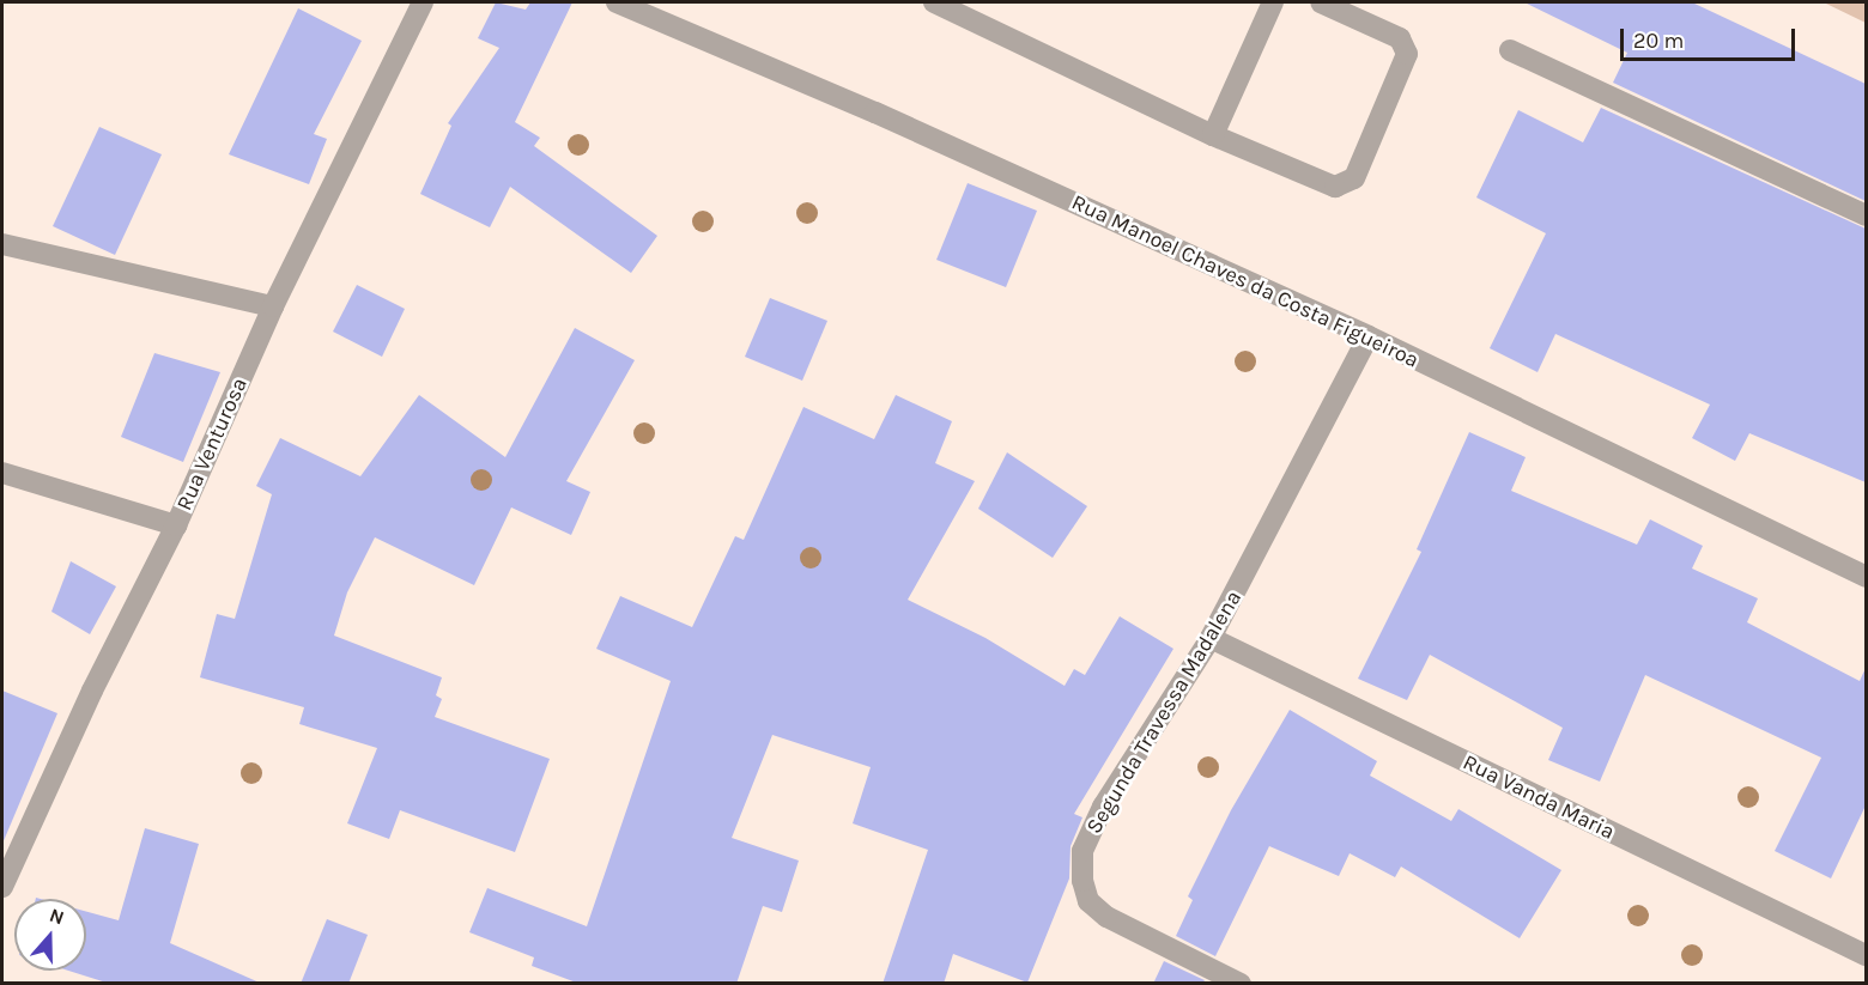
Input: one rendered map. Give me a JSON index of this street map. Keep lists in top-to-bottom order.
{
  "streets": {
    "street": [
      "Rua Manoel Chaves da Costa Figueiroa",
      "Rua Venturosa",
      "Segunda Travessa Madalena",
      "Rua Vanda Maria"
    ]
  },
  "crossings": [
    ["Rua Manoel Chaves da Costa Figueiroa", "Segunda Travessa Madalena"],
    ["Segunda Travessa Madalena", "Rua Vanda Maria"]
  ],
  "scale_bar": "20 m",
  "north": "top"
}
